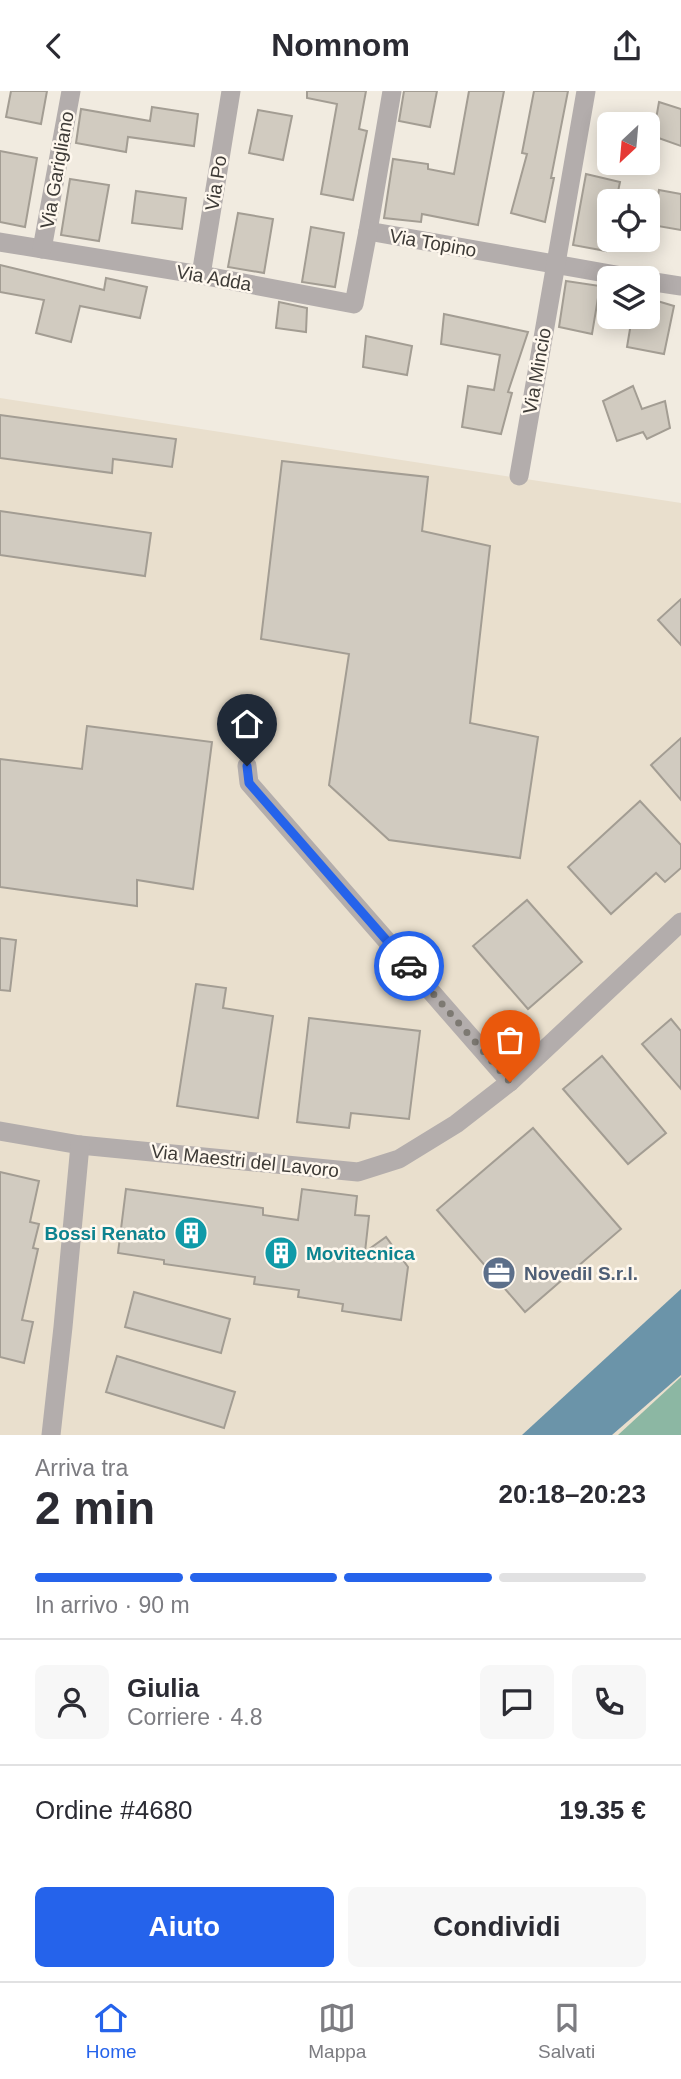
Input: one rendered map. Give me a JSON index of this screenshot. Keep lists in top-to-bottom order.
{
  "streets": {
    "street": [
      "Via Garigliano",
      "Via Po",
      "Via Topino",
      "Via Adda",
      "Via Mincio",
      "Via Maestri del Lavoro"
    ]
  },
  "crossings": [
    ["Via Garigliano", "Via Adda"],
    ["Via Po", "Via Adda"],
    ["Via Topino", "Via Adda"],
    ["Via Topino", "Via Mincio"]
  ],
  "places": {
    "building": ["Bossi Renato", "Movitecnica"],
    "office": ["Novedil S.r.l."]
  },
  "north": "bottom left",
  "page": {
    "header": "Nomnom",
    "heading": ["2 min", "Arriva tra", "20:18–20:23"],
    "panel": [
      "Giulia",
      "Corriere · 4.8",
      "Ordine #4680",
      "19.35 €"
    ],
    "bar": "In arrivo · 90 m",
    "buttons": ["Aiuto", "Condividi"],
    "tabs": ["Home", "Mappa", "Salvati"]
  }
}
